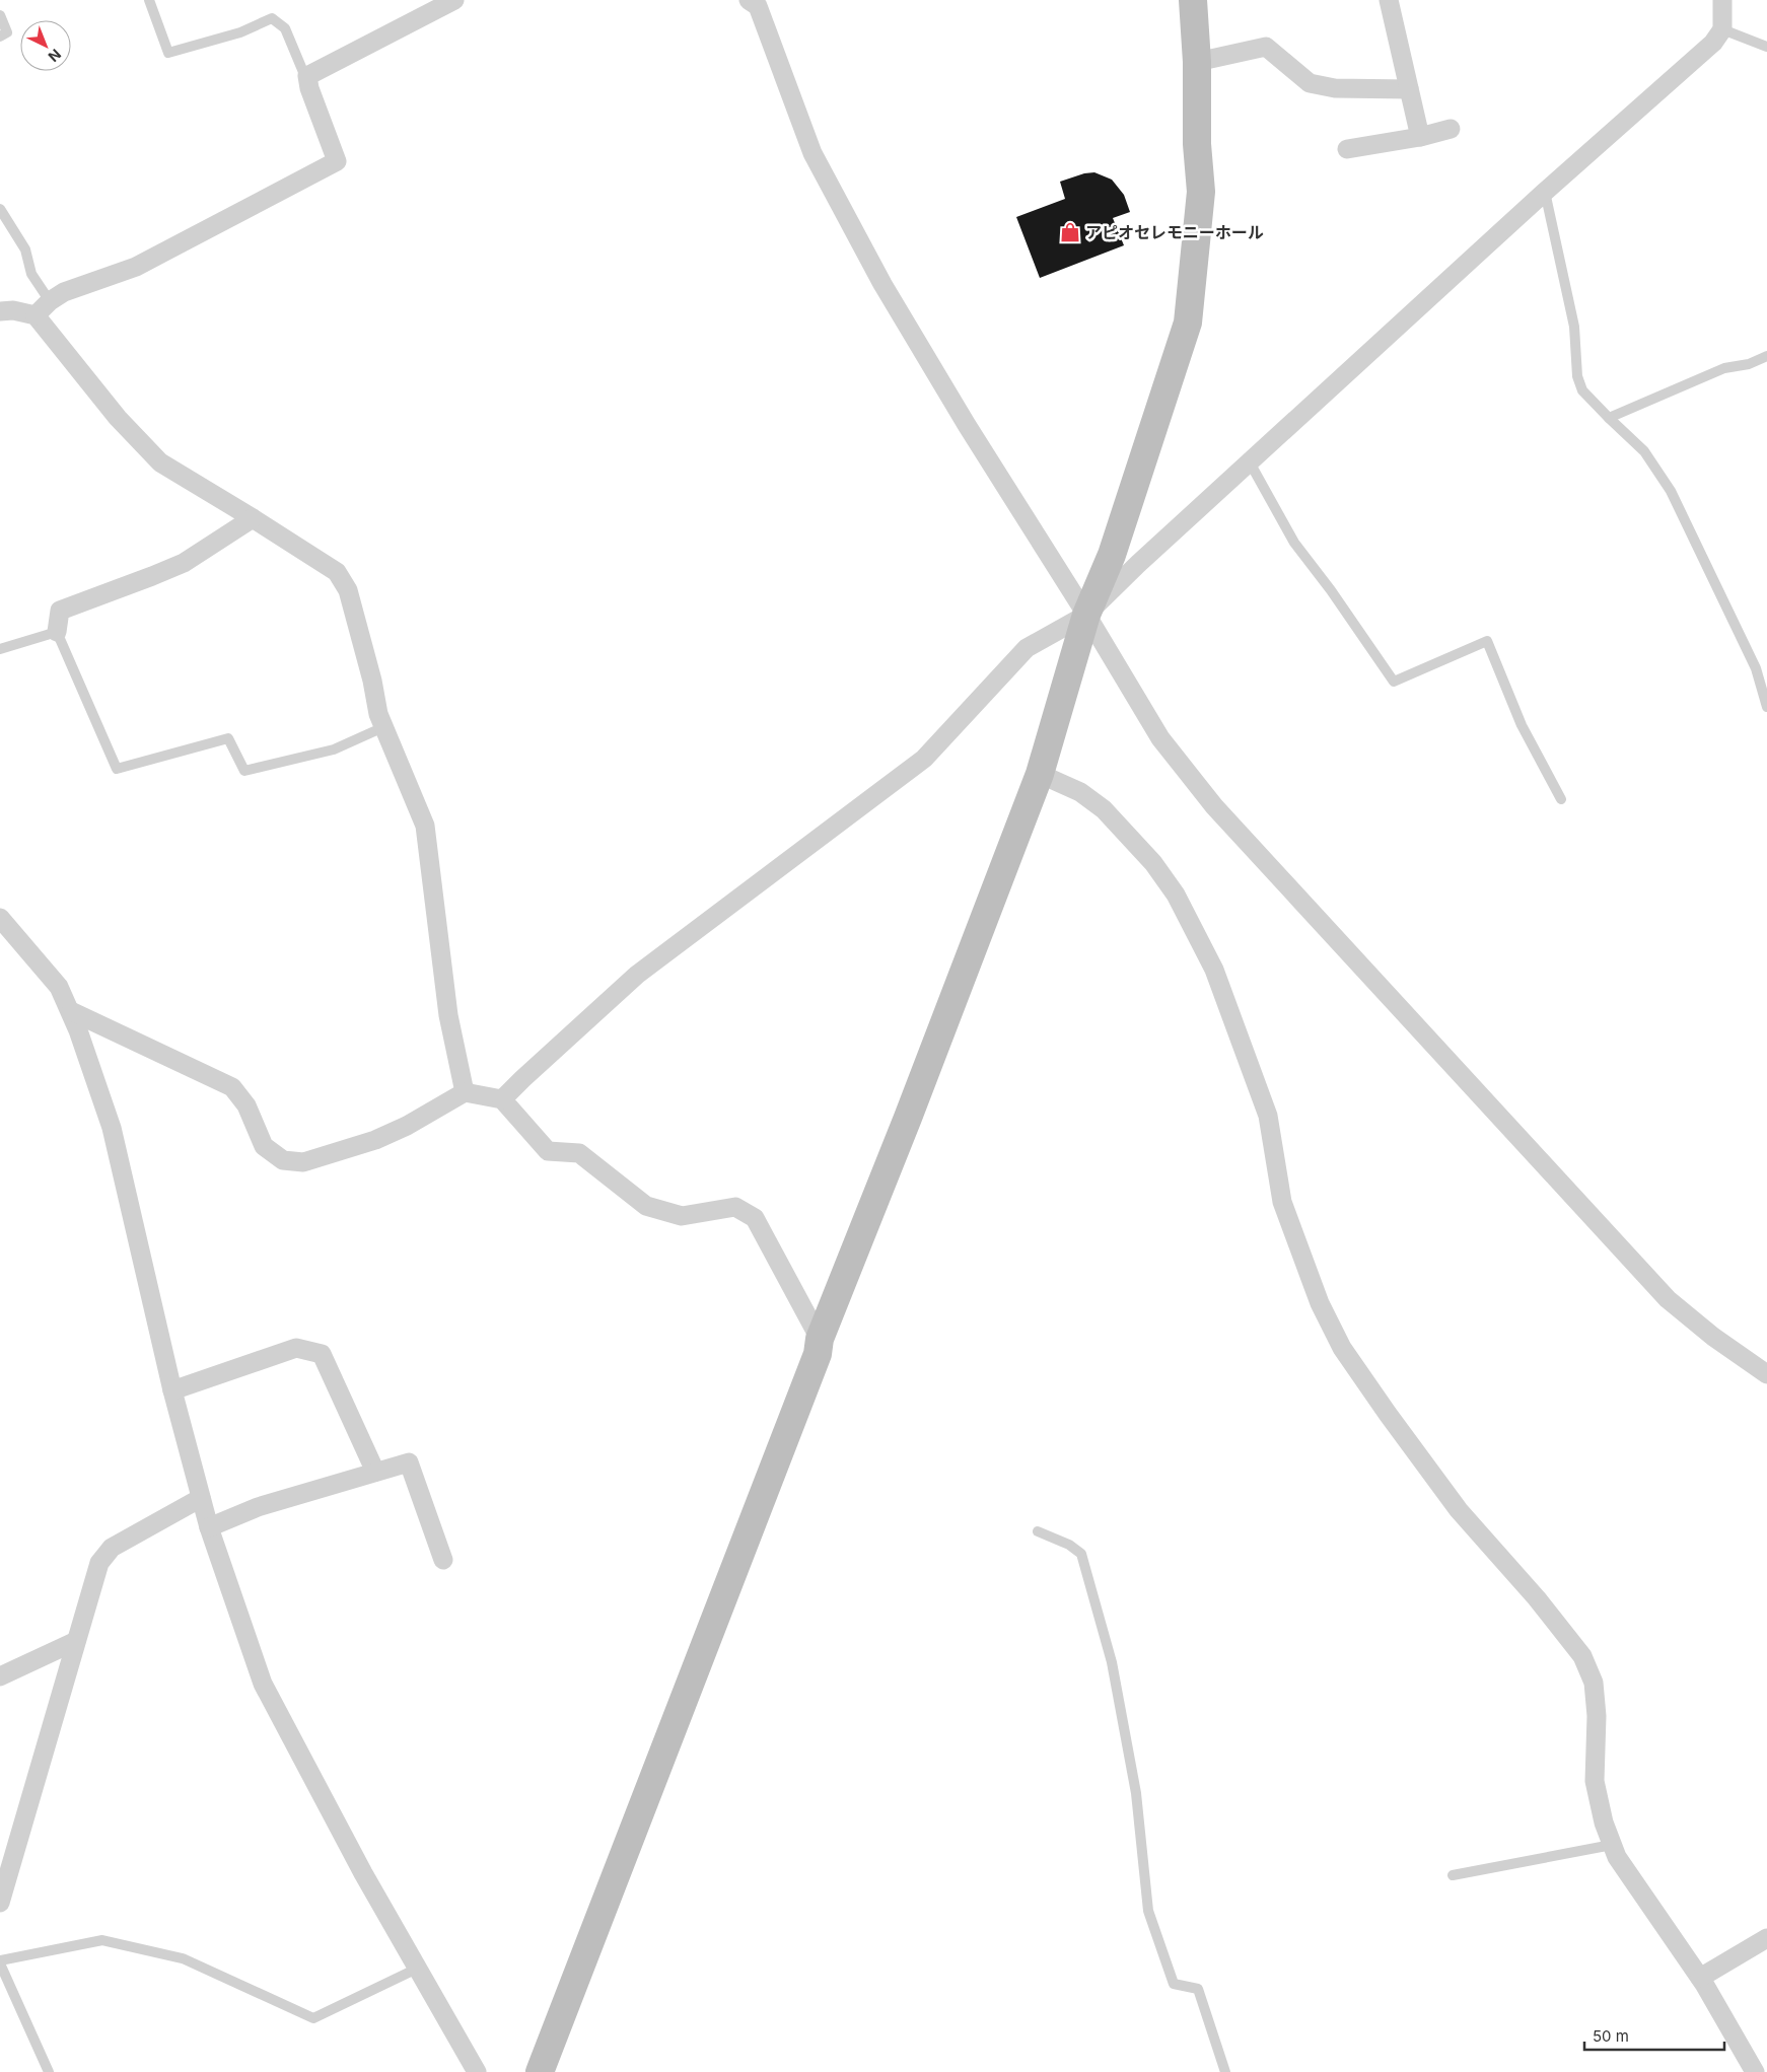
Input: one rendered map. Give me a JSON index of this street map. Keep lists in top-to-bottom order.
{
  "places": {
    "shop": ["アピオセレモニーホール"]
  },
  "scale_bar": "50 m",
  "north": "bottom right"
}
